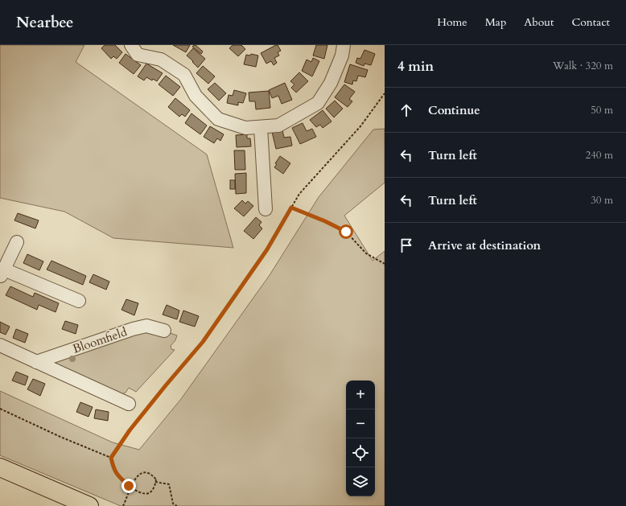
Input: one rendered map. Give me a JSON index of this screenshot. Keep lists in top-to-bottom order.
{
  "streets": {
    "street": ["Bloomfield"]
  },
  "page": {
    "header": "Nearbee",
    "nav": [
      "Home",
      "Map",
      "About",
      "Contact"
    ],
    "heading": ["4 min", "Walk · 320 m"],
    "list": [
      ["Continue", "50 m"],
      ["Turn left", "240 m"],
      ["Turn left", "30 m"],
      "Arrive at destination"
    ],
    "map_buttons": ["+", "−"]
  }
}
